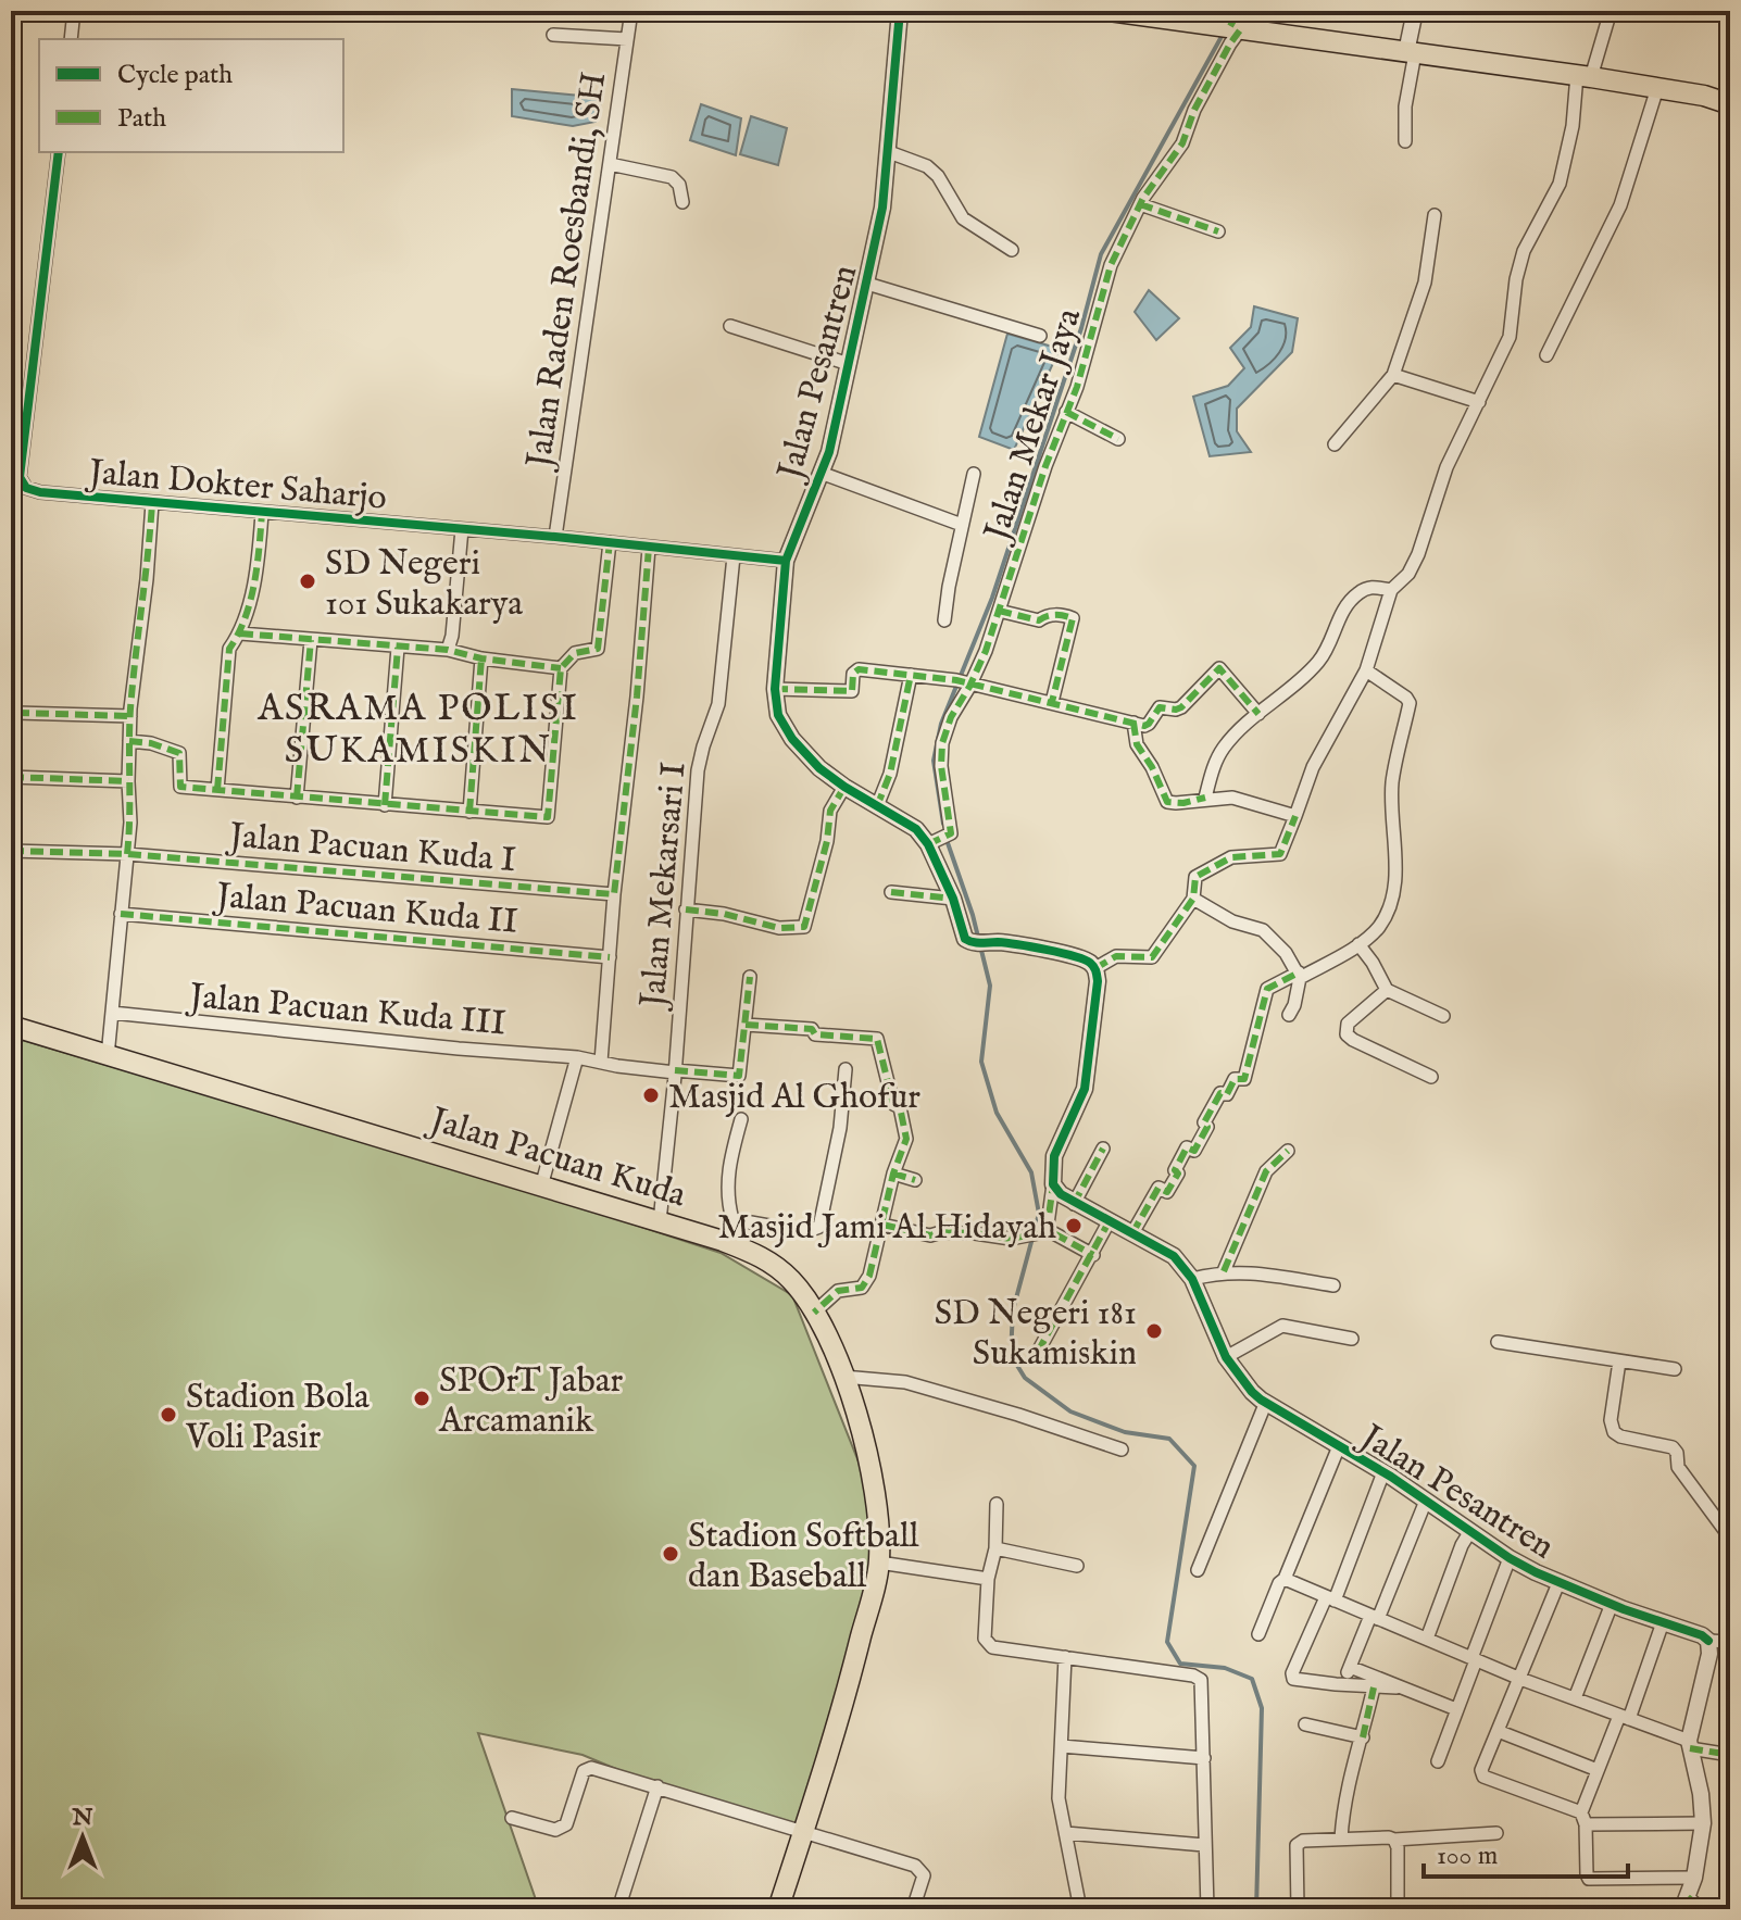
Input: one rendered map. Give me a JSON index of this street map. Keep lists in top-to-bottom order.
{
  "streets": {
    "main road": ["Jalan Pacuan Kuda"],
    "street": [
      "Jalan Raden Roesbandi, SH",
      "Jalan Pesantren",
      "Jalan Mekar Jaya",
      "Jalan Dokter Saharjo",
      "Jalan Pacuan Kuda I",
      "Jalan Mekarsari I",
      "Jalan Pacuan Kuda II",
      "Jalan Pacuan Kuda III"
    ]
  },
  "crossings": [
    ["Jalan Raden Roesbandi, SH", "Jalan Dokter Saharjo"],
    ["Jalan Pesantren", "Jalan Mekar Jaya"],
    ["Jalan Pesantren", "Jalan Dokter Saharjo"],
    ["Jalan Dokter Saharjo", "Jalan Mekarsari I"],
    ["Jalan Mekarsari I", "Jalan Pacuan Kuda III"],
    ["Jalan Mekarsari I", "Jalan Pacuan Kuda"]
  ],
  "districts": ["ASRAMA POLISI SUKAMISKIN"],
  "places": [
    "SD Negeri 101 Sukakarya",
    "Masjid Al Ghofur",
    "Masjid Jami Al Hidayah",
    "SD Negeri 181 Sukamiskin",
    "SPOrT Jabar Arcamanik",
    "Stadion Bola Voli Pasir",
    "Stadion Softball dan Baseball"
  ],
  "legend": ["Cycle path", "Path"],
  "scale_bar": "100 m",
  "north": "top"
}
